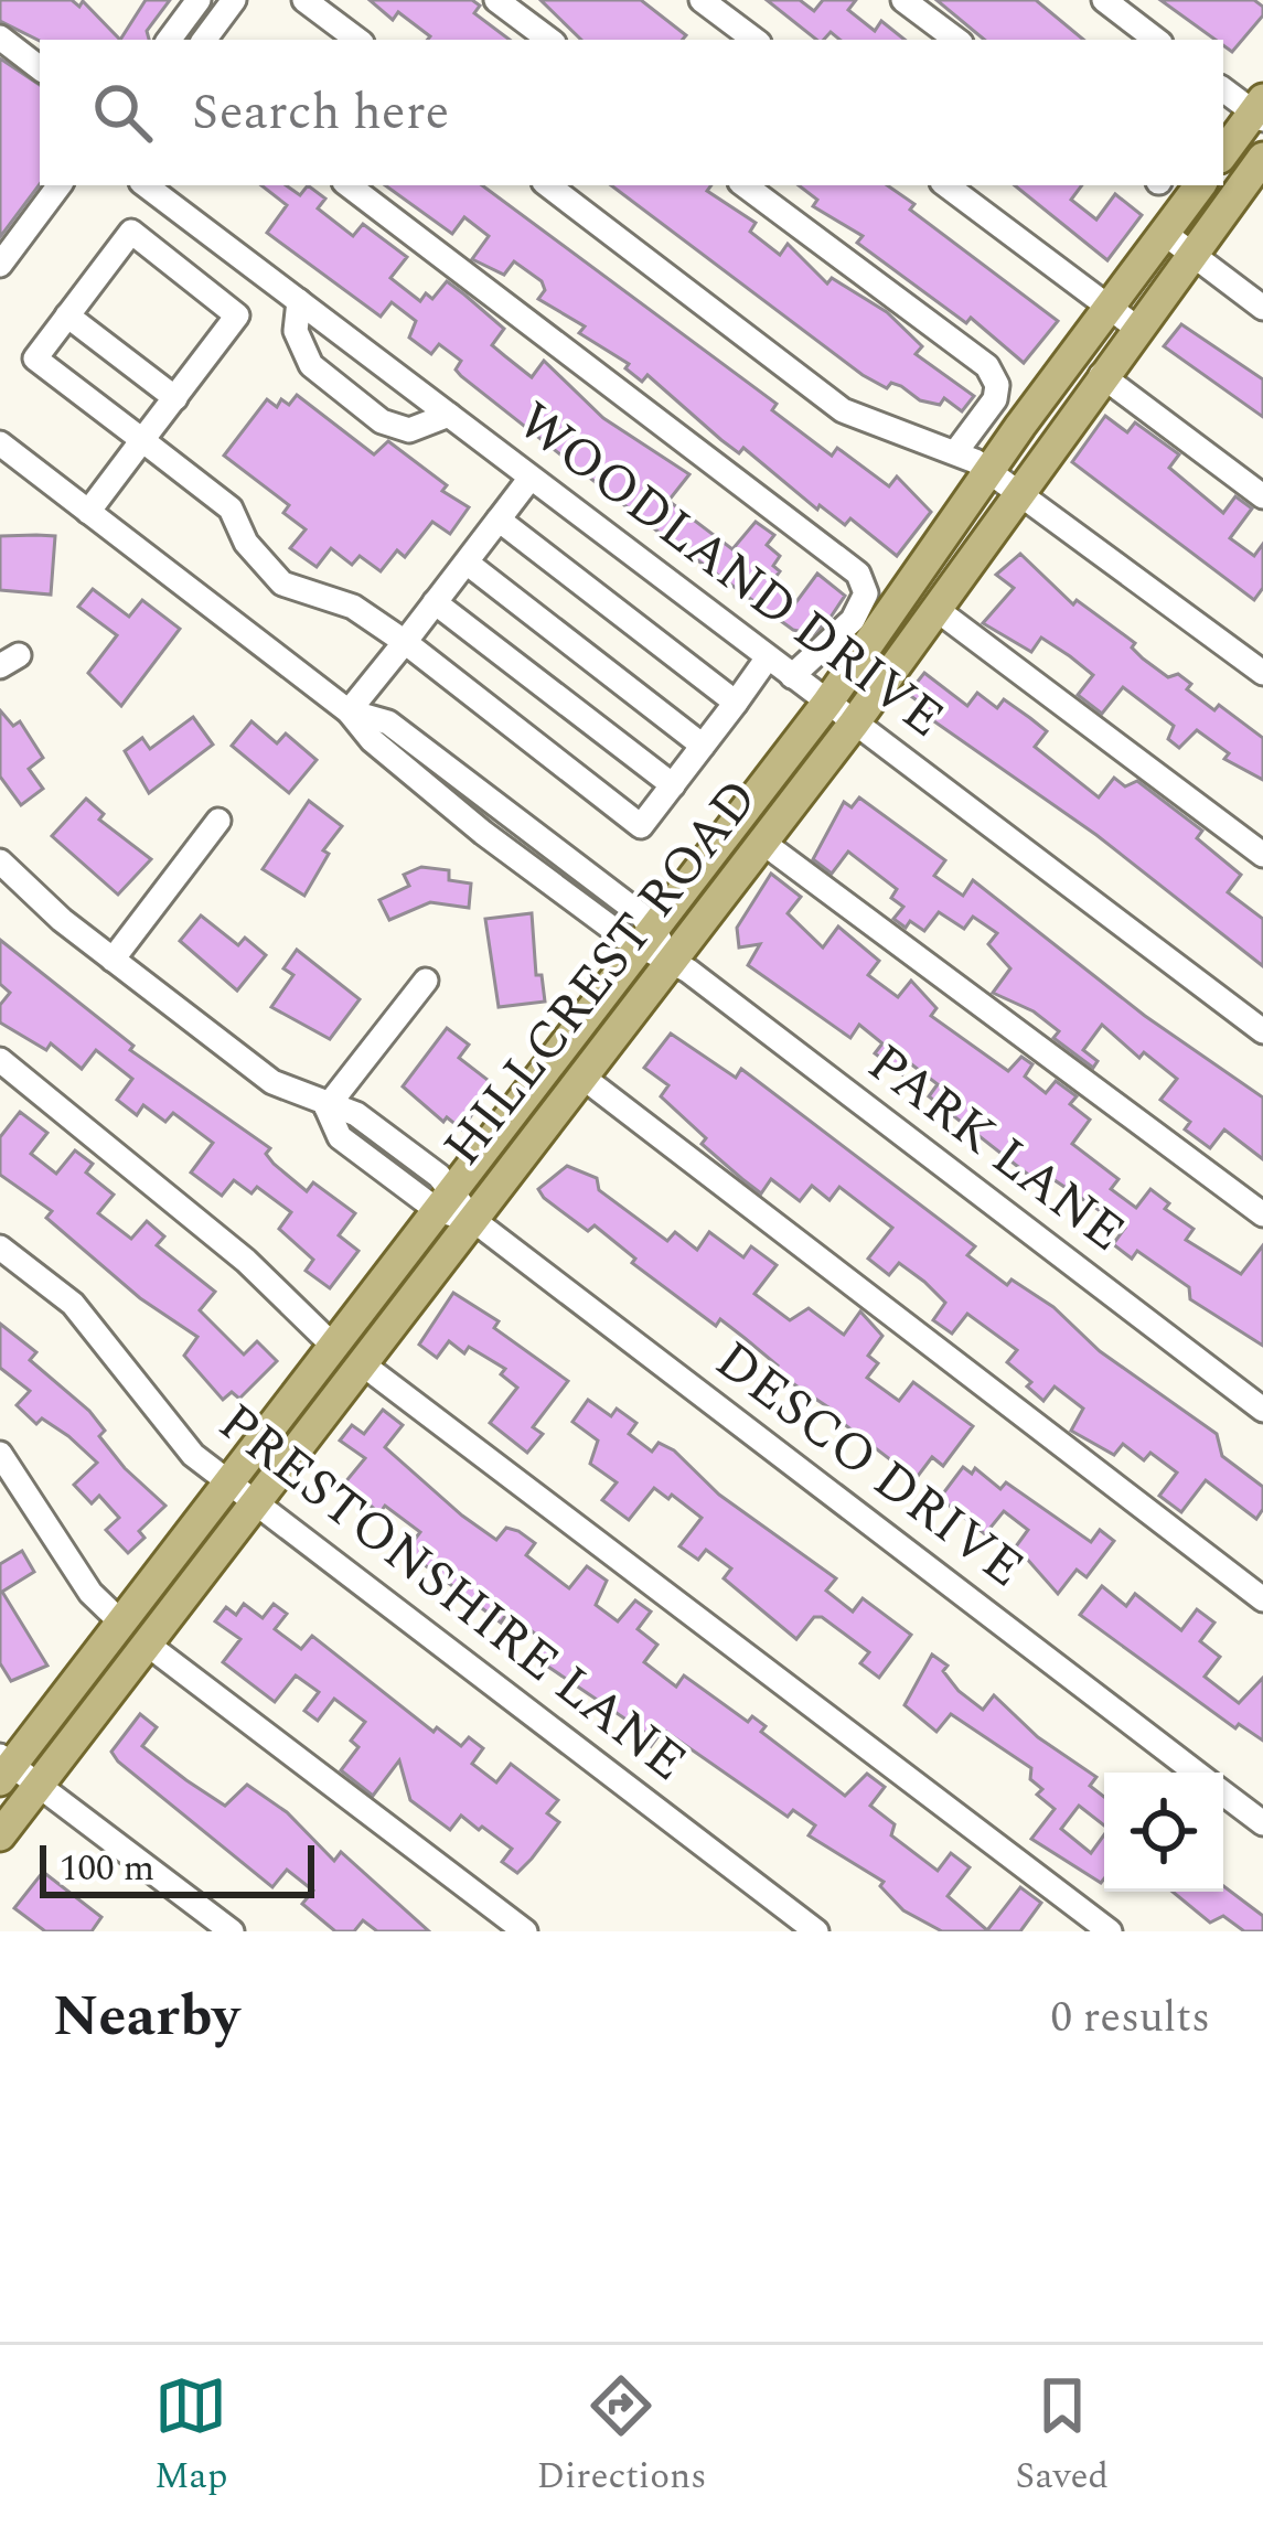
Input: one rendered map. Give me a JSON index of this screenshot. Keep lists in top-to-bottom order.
{
  "streets": {
    "main road": ["HILLCREST ROAD"],
    "street": [
      "WOODLAND DRIVE",
      "PARK LANE",
      "DESCO DRIVE",
      "PRESTONSHIRE LANE"
    ]
  },
  "crossings": [
    ["WOODLAND DRIVE", "HILLCREST ROAD"],
    ["HILLCREST ROAD", "PARK LANE"],
    ["HILLCREST ROAD", "DESCO DRIVE"],
    ["HILLCREST ROAD", "PRESTONSHIRE LANE"]
  ],
  "scale_bar": "100 m",
  "page": {
    "search": "Search here",
    "scale": "100 m",
    "heading": ["Nearby", "0 results"],
    "nav": ["Map", "Directions", "Saved"]
  }
}
